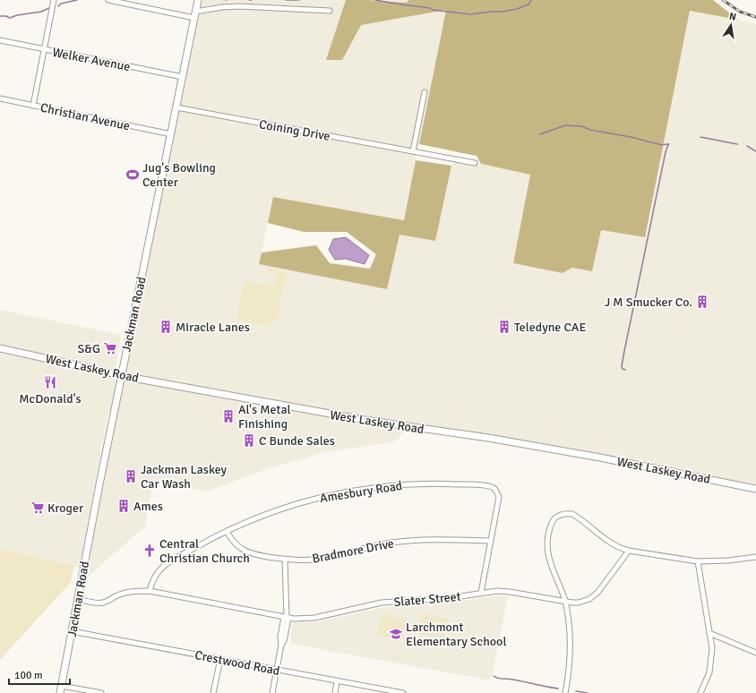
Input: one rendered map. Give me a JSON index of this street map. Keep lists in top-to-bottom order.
{
  "streets": {
    "main road": ["Jackman Road", "West Laskey Road"],
    "street": [
      "Welker Avenue",
      "Christian Avenue",
      "Coining Drive",
      "Amesbury Road",
      "Bradmore Drive",
      "Slater Street",
      "Crestwood Road"
    ]
  },
  "crossings": [
    ["Welker Avenue", "Jackman Road"],
    ["Christian Avenue", "Jackman Road"],
    ["Coining Drive", "Jackman Road"],
    ["Jackman Road", "West Laskey Road"],
    ["Jackman Road", "Slater Street"],
    ["Jackman Road", "Crestwood Road"],
    ["Amesbury Road", "Bradmore Drive"],
    ["Amesbury Road", "Slater Street"]
  ],
  "places": {
    "sports": ["Jug's Bowling Center"],
    "building": [
      "J M Smucker Co.",
      "Miracle Lanes",
      "Teledyne CAE",
      "Al's Metal Finishing",
      "C Bunde Sales",
      "Jackman Laskey Car Wash",
      "Ames"
    ],
    "supermarket": ["S&G", "Kroger"],
    "restaurant": ["McDonald's"],
    "church": ["Central Christian Church"],
    "school or university": ["Larchmont Elementary School"]
  },
  "scale_bar": "100 m",
  "north": "top"
}
